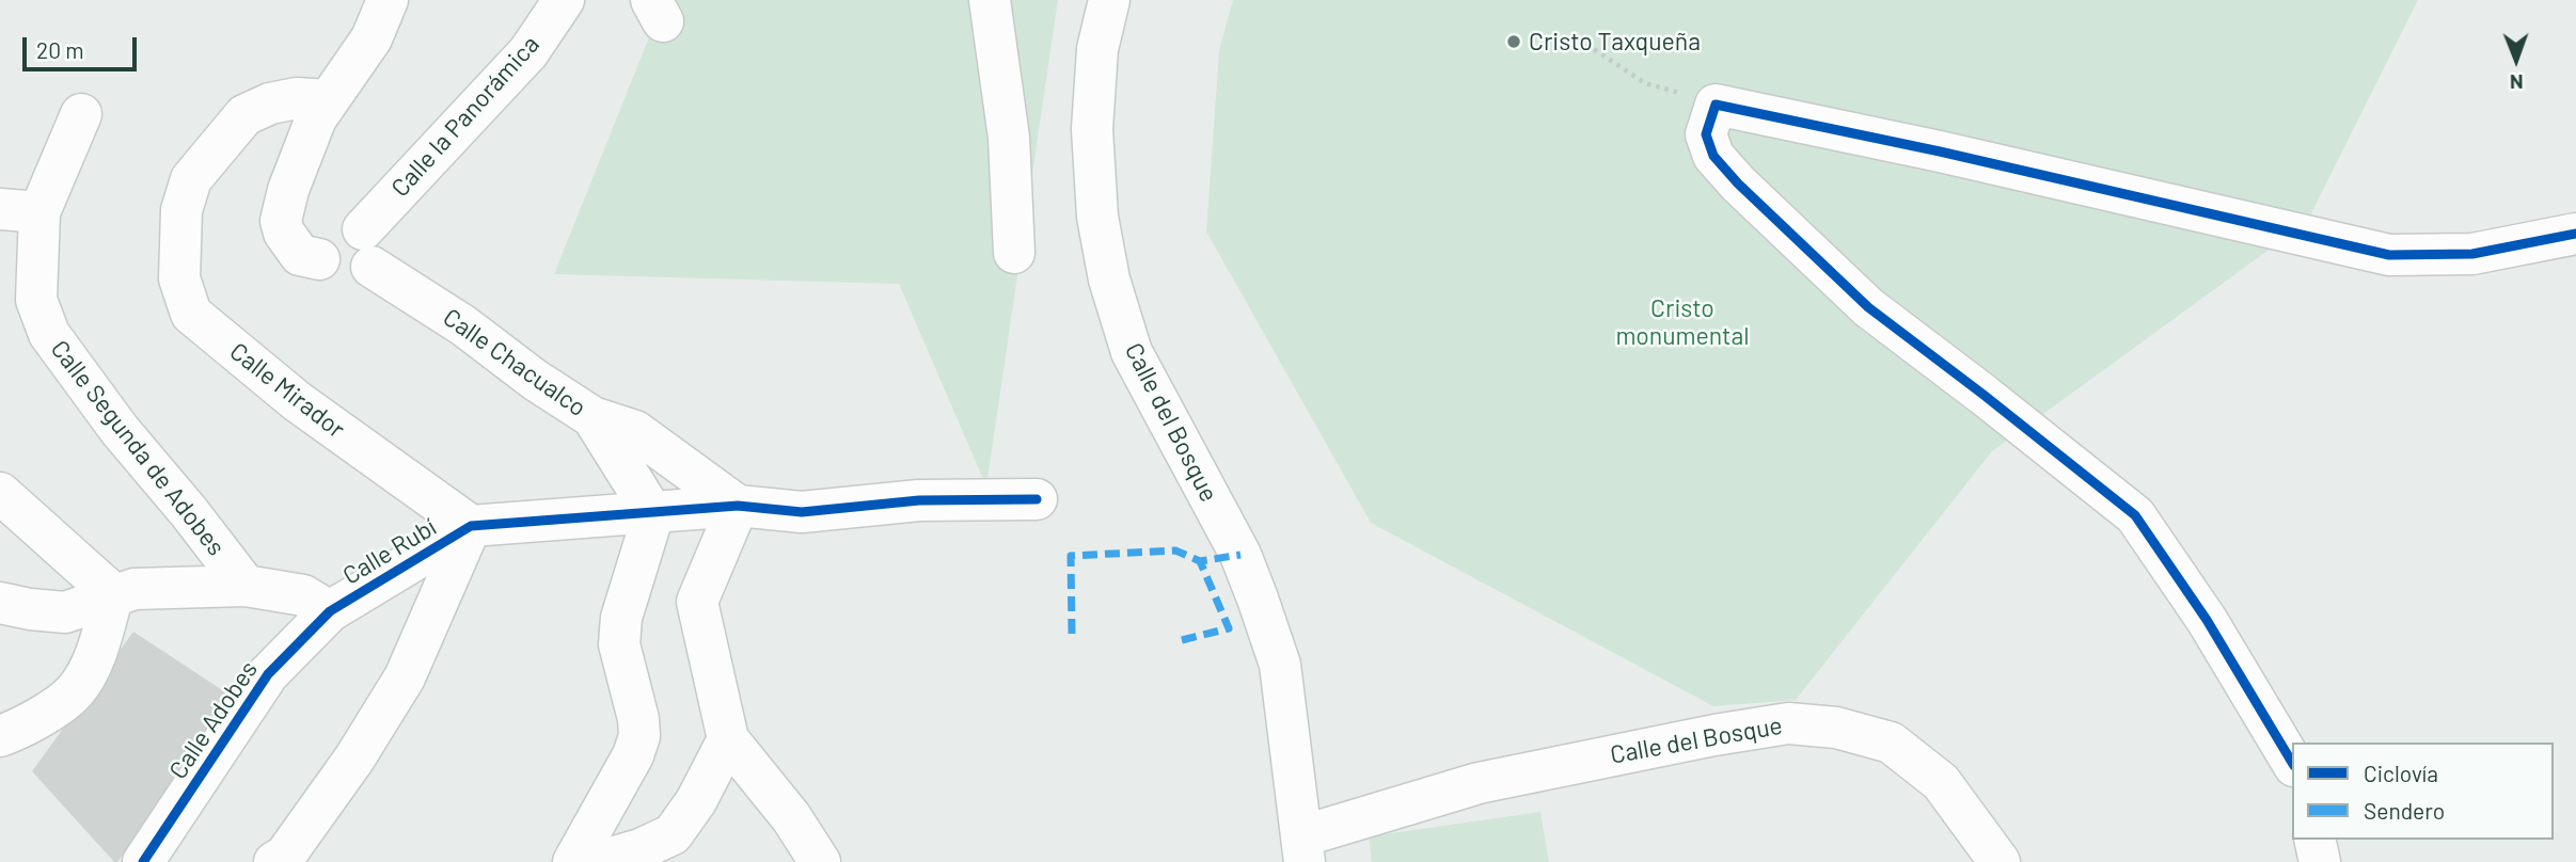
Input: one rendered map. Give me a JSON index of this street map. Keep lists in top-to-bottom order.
{
  "streets": {
    "street": [
      "Calle la Panorámica",
      "Calle Chacualco",
      "Calle Mirador",
      "Calle del Bosque",
      "Calle Segunda de Adobes",
      "Calle Rubí",
      "Calle Adobes"
    ]
  },
  "crossings": [
    ["Calle la Panorámica", "Calle Chacualco"],
    ["Calle Mirador", "Calle Rubí"],
    ["Calle Rubí", "Calle Adobes"]
  ],
  "parks": ["Cristo monumental"],
  "places": ["Cristo Taxqueña"],
  "legend": ["Ciclovía", "Sendero"],
  "scale_bar": "20 m",
  "north": "bottom"
}
